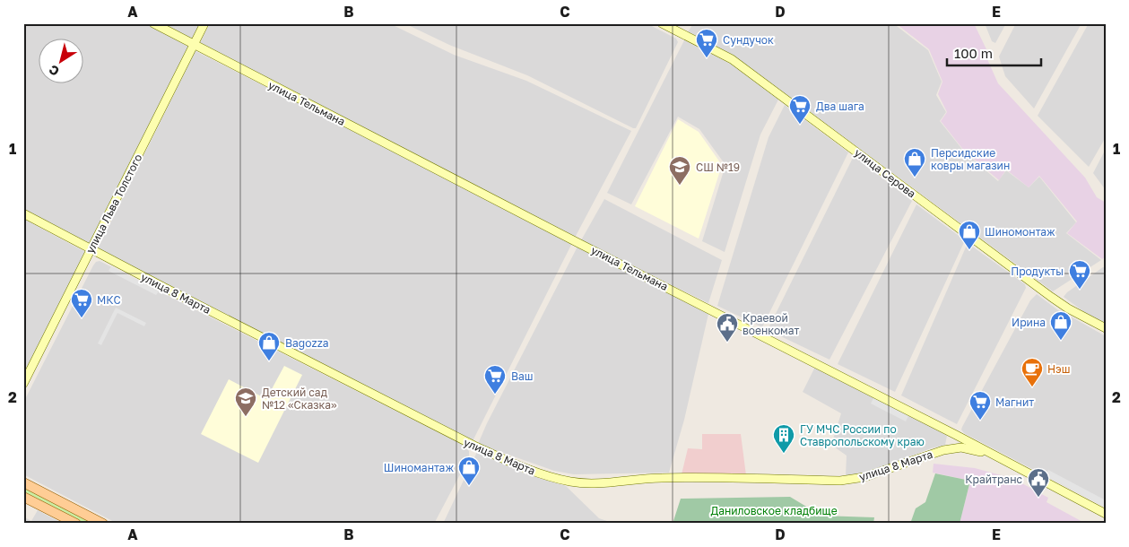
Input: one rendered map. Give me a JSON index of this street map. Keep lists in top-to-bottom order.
{
  "streets": {
    "street": [
      "улица Тельмана",
      "улица Серова",
      "улица Льва Толстого",
      "улица 8 Марта"
    ]
  },
  "crossings": [
    ["улица Тельмана", "улица Льва Толстого"],
    ["улица Тельмана", "улица 8 Марта"],
    ["улица Льва Толстого", "улица 8 Марта"]
  ],
  "parks": ["Даниловское кладбище"],
  "places": {
    "supermarket": [
      "Сундучок",
      "Два шага",
      "Продукты",
      "МКС",
      "Ваш",
      "Магнит"
    ],
    "shop": [
      "Персидские ковры магазин",
      "Шиномонтаж",
      "Ирина",
      "Bagozza",
      "Шиномантаж"
    ],
    "school or university": ["СШ №19", "Детский сад №12 «Сказка»"],
    "public building": ["Краевой военкомат", "Крайтранс"],
    "cafe": ["Нэш"],
    "building": ["ГУ МЧС России по Ставропольскому краю"]
  },
  "scale_bar": "100 m",
  "north": "bottom left",
  "grid": {
    "columns": [
      "A",
      "B",
      "C",
      "D",
      "E"
    ],
    "rows": ["1", "2"]
  }
}
